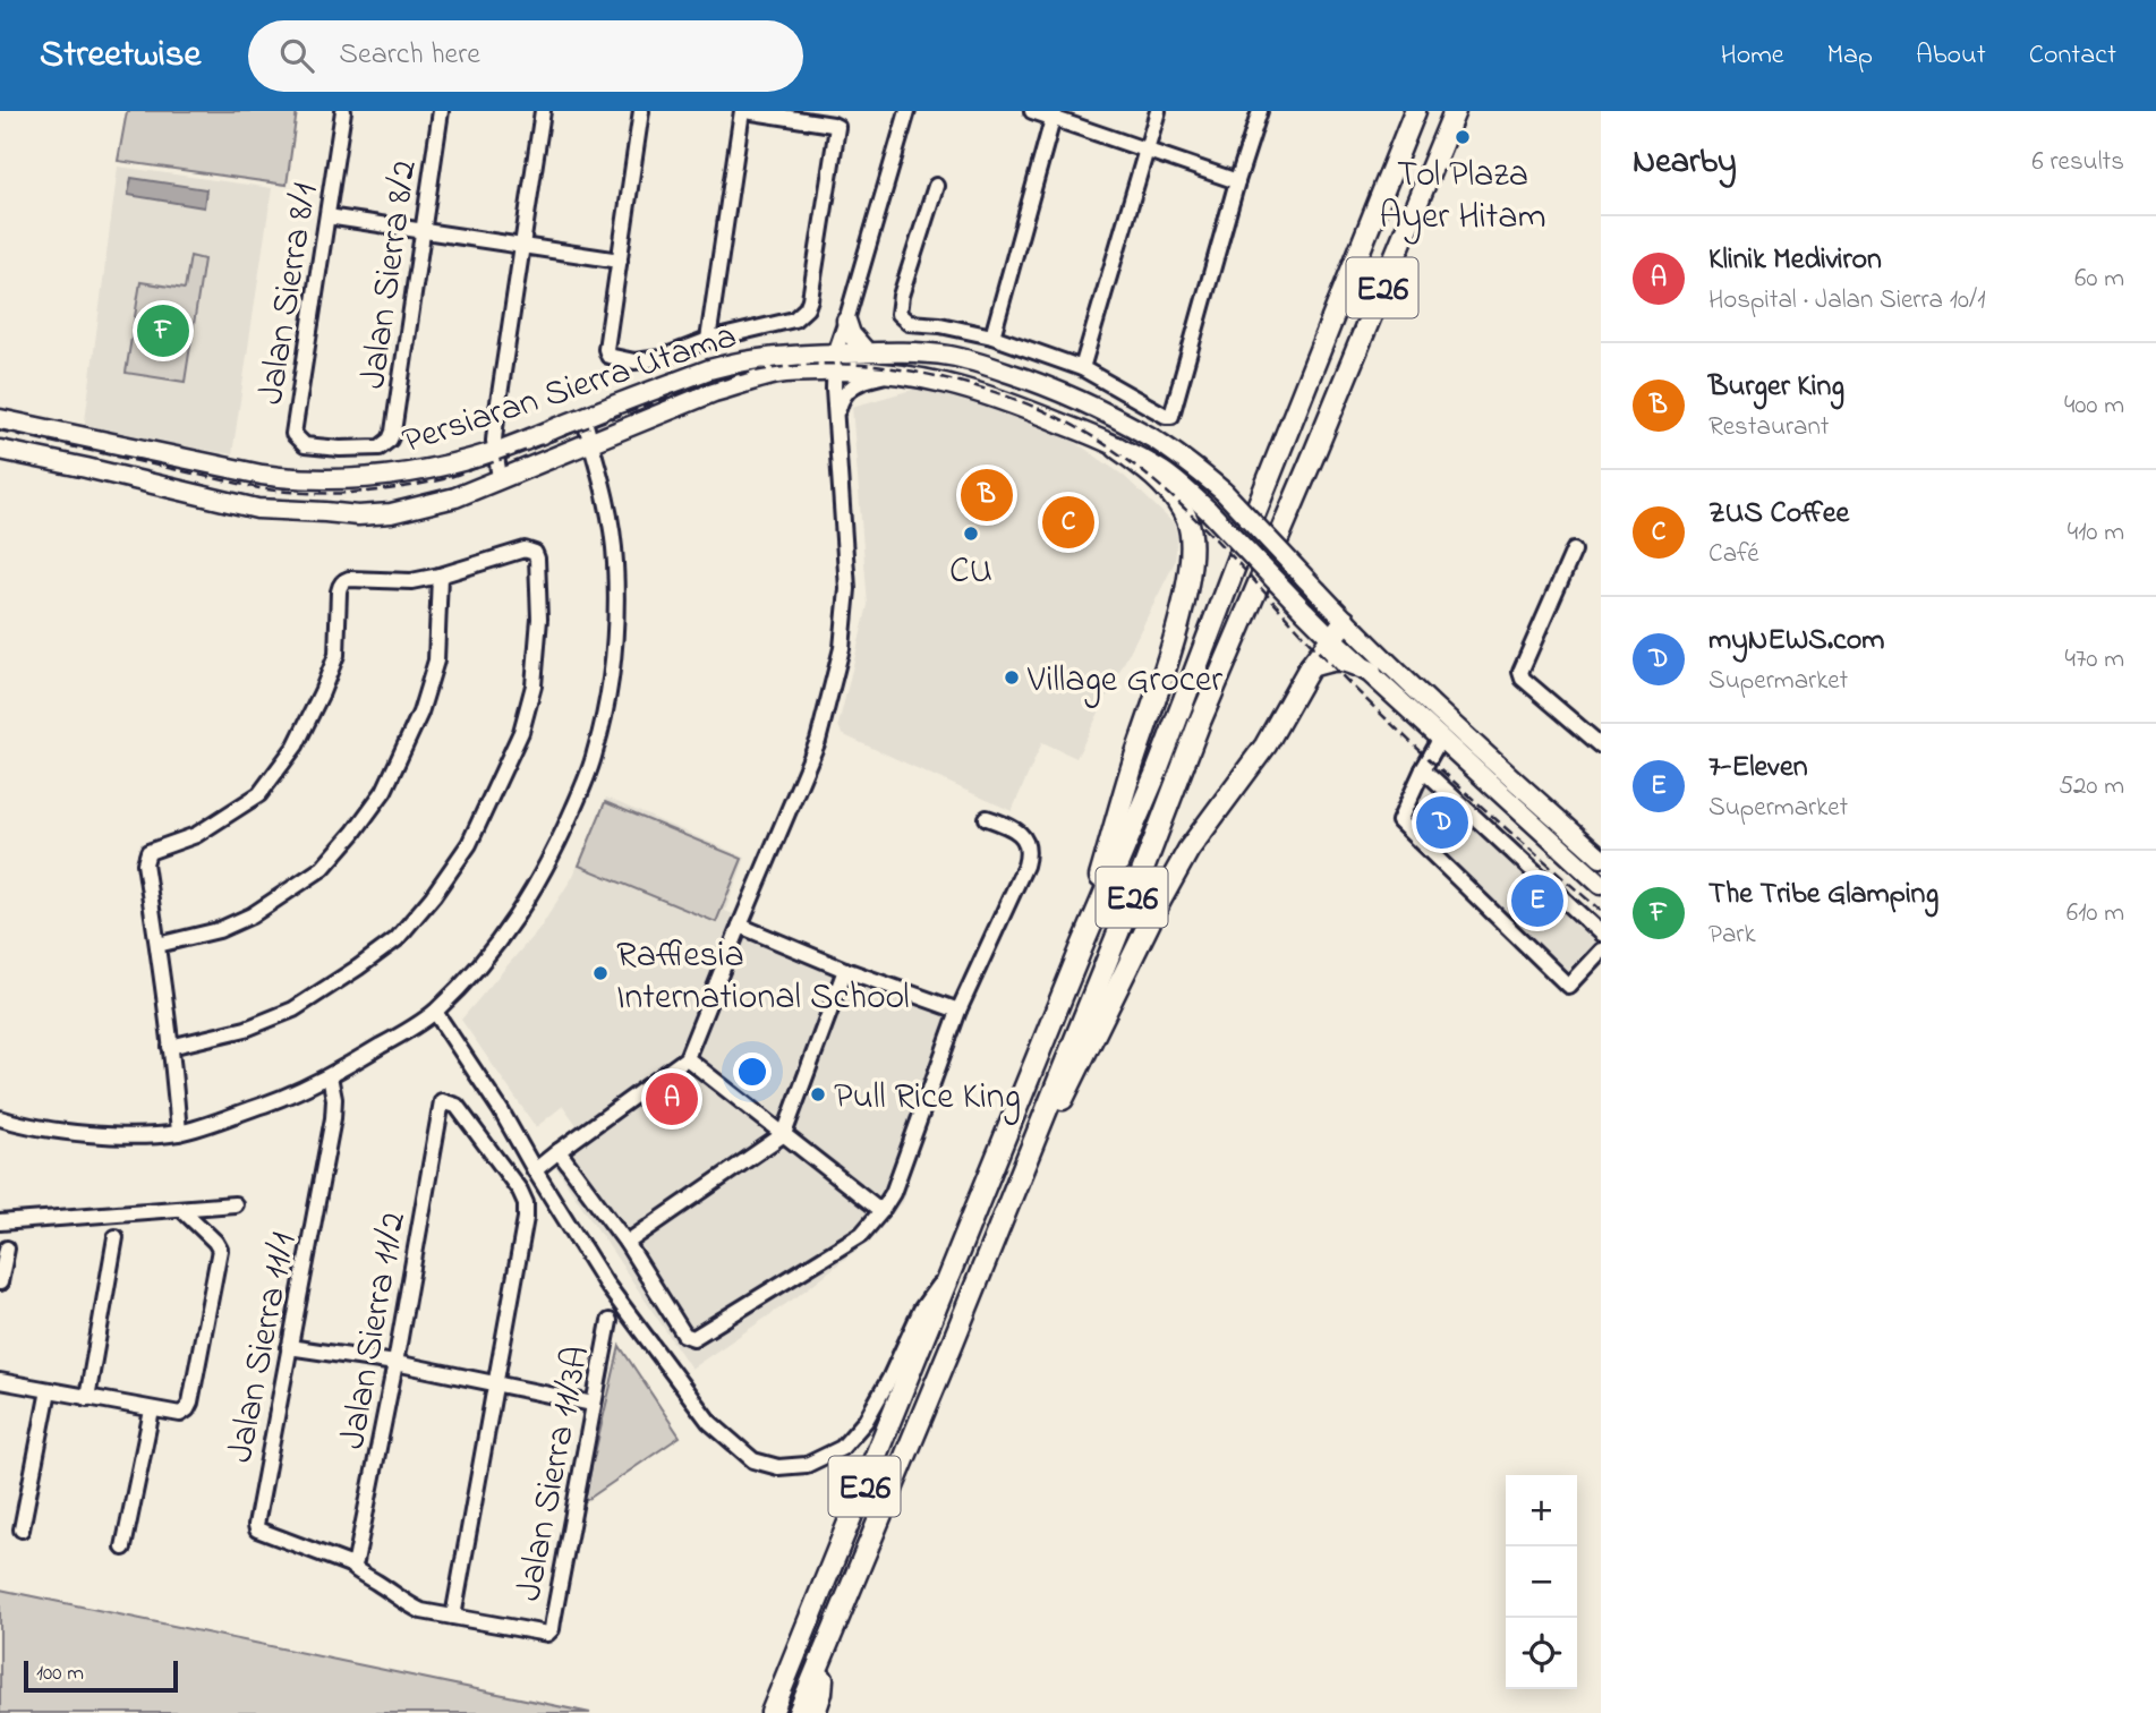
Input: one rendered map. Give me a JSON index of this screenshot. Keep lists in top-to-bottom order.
{
  "streets": {
    "highway": ["E26"],
    "main road": ["Persiaran Sierra Utama"],
    "street": [
      "Jalan Sierra 8/2",
      "Jalan Sierra 8/1",
      "Jalan Sierra 11/2",
      "Jalan Sierra 11/1",
      "Jalan Sierra 11/3A"
    ]
  },
  "crossings": [
    ["Jalan Sierra 8/2", "Jalan Sierra 8/1"],
    ["Jalan Sierra 11/2", "Jalan Sierra 11/1"]
  ],
  "places": [
    "Tol Plaza Ayer Hitam",
    "CU",
    "Village Grocer",
    "Rafflesia International School",
    "Pull Rice King"
  ],
  "scale_bar": "100 m",
  "page": {
    "header": "Streetwise",
    "search": "Search here",
    "nav": [
      "Home",
      "Map",
      "About",
      "Contact"
    ],
    "heading": ["Nearby", "6 results"],
    "list": [
      {
        "mark": "A",
        "name": "Klinik Mediviron",
        "note": "Hospital · Jalan Sierra 10/1",
        "value": "60 m"
      },
      {
        "mark": "B",
        "name": "Burger King",
        "note": "Restaurant",
        "value": "400 m"
      },
      {
        "mark": "C",
        "name": "ZUS Coffee",
        "note": "Café",
        "value": "410 m"
      },
      {
        "mark": "D",
        "name": "myNEWS.com",
        "note": "Supermarket",
        "value": "470 m"
      },
      {
        "mark": "E",
        "name": "7-Eleven",
        "note": "Supermarket",
        "value": "520 m"
      },
      {
        "mark": "F",
        "name": "The Tribe Glamping",
        "note": "Park",
        "value": "610 m"
      }
    ],
    "pins": [
      "F",
      "B",
      "C",
      "D",
      "E",
      "A"
    ],
    "map_buttons": ["+", "−"],
    "scale": "100 m"
  }
}
